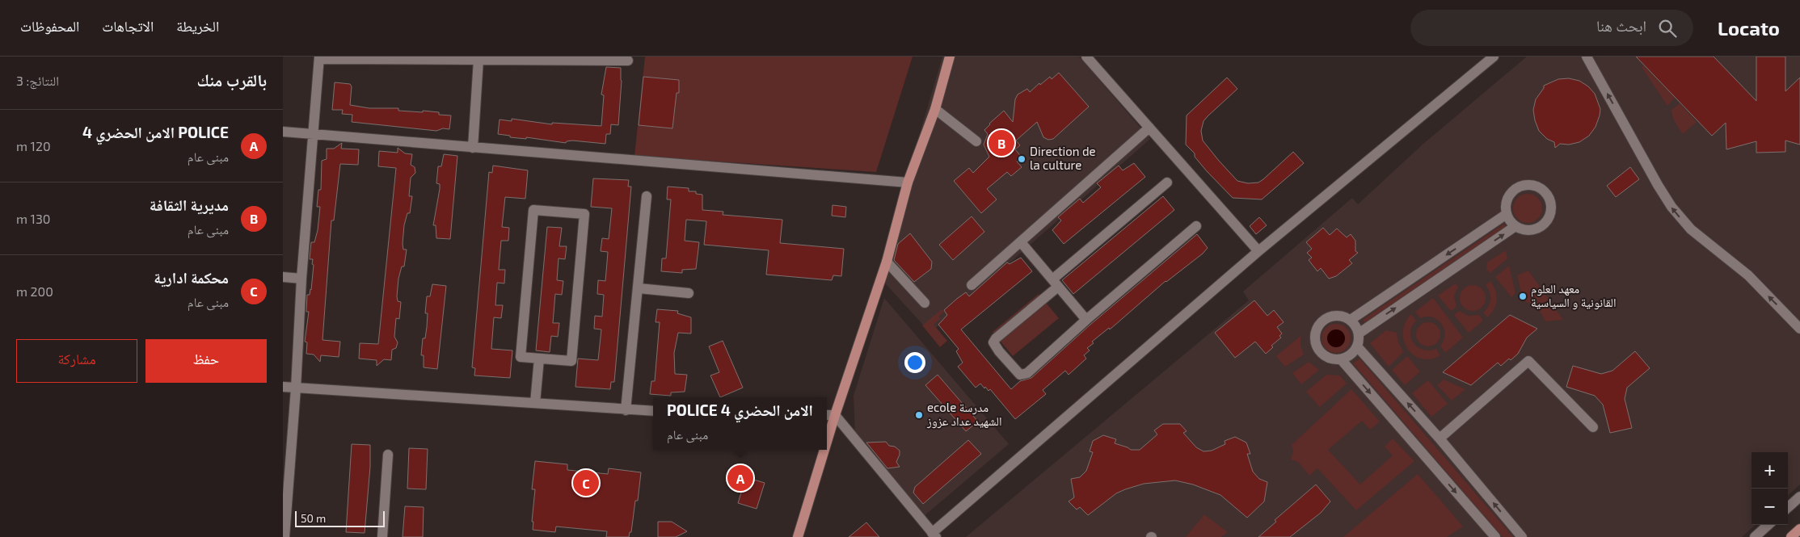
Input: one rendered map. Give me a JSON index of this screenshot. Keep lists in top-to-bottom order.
{
  "places": ["Direction de la culture", "معهد العلوم القانونية و السياسية", "ecole مدرسة الشهيد عداد عزوز"],
  "scale_bar": "50 m",
  "page": {
    "header": "Locato",
    "search": "ابحث هنا",
    "nav": ["الخريطة", "الاتجاهات", "المحفوظات"],
    "heading": ["بالقرب منك", "النتائج: 3"],
    "list": [
      {
        "mark": "A",
        "name": "POLICE الامن الحضري 4",
        "note": "مبنى عام",
        "value": "120 m"
      },
      {
        "mark": "B",
        "name": "مديرية الثقافة",
        "note": "مبنى عام",
        "value": "130 m"
      },
      {
        "mark": "C",
        "name": "محكمة ادارية",
        "note": "مبنى عام",
        "value": "200 m"
      }
    ],
    "pins": ["B", "A", "C"],
    "buttons": ["حفظ", "مشاركة"],
    "popup": ["POLICE الامن الحضري 4", "مبنى عام"],
    "map_buttons": ["+", "−"],
    "scale": "50 m"
  }
}
